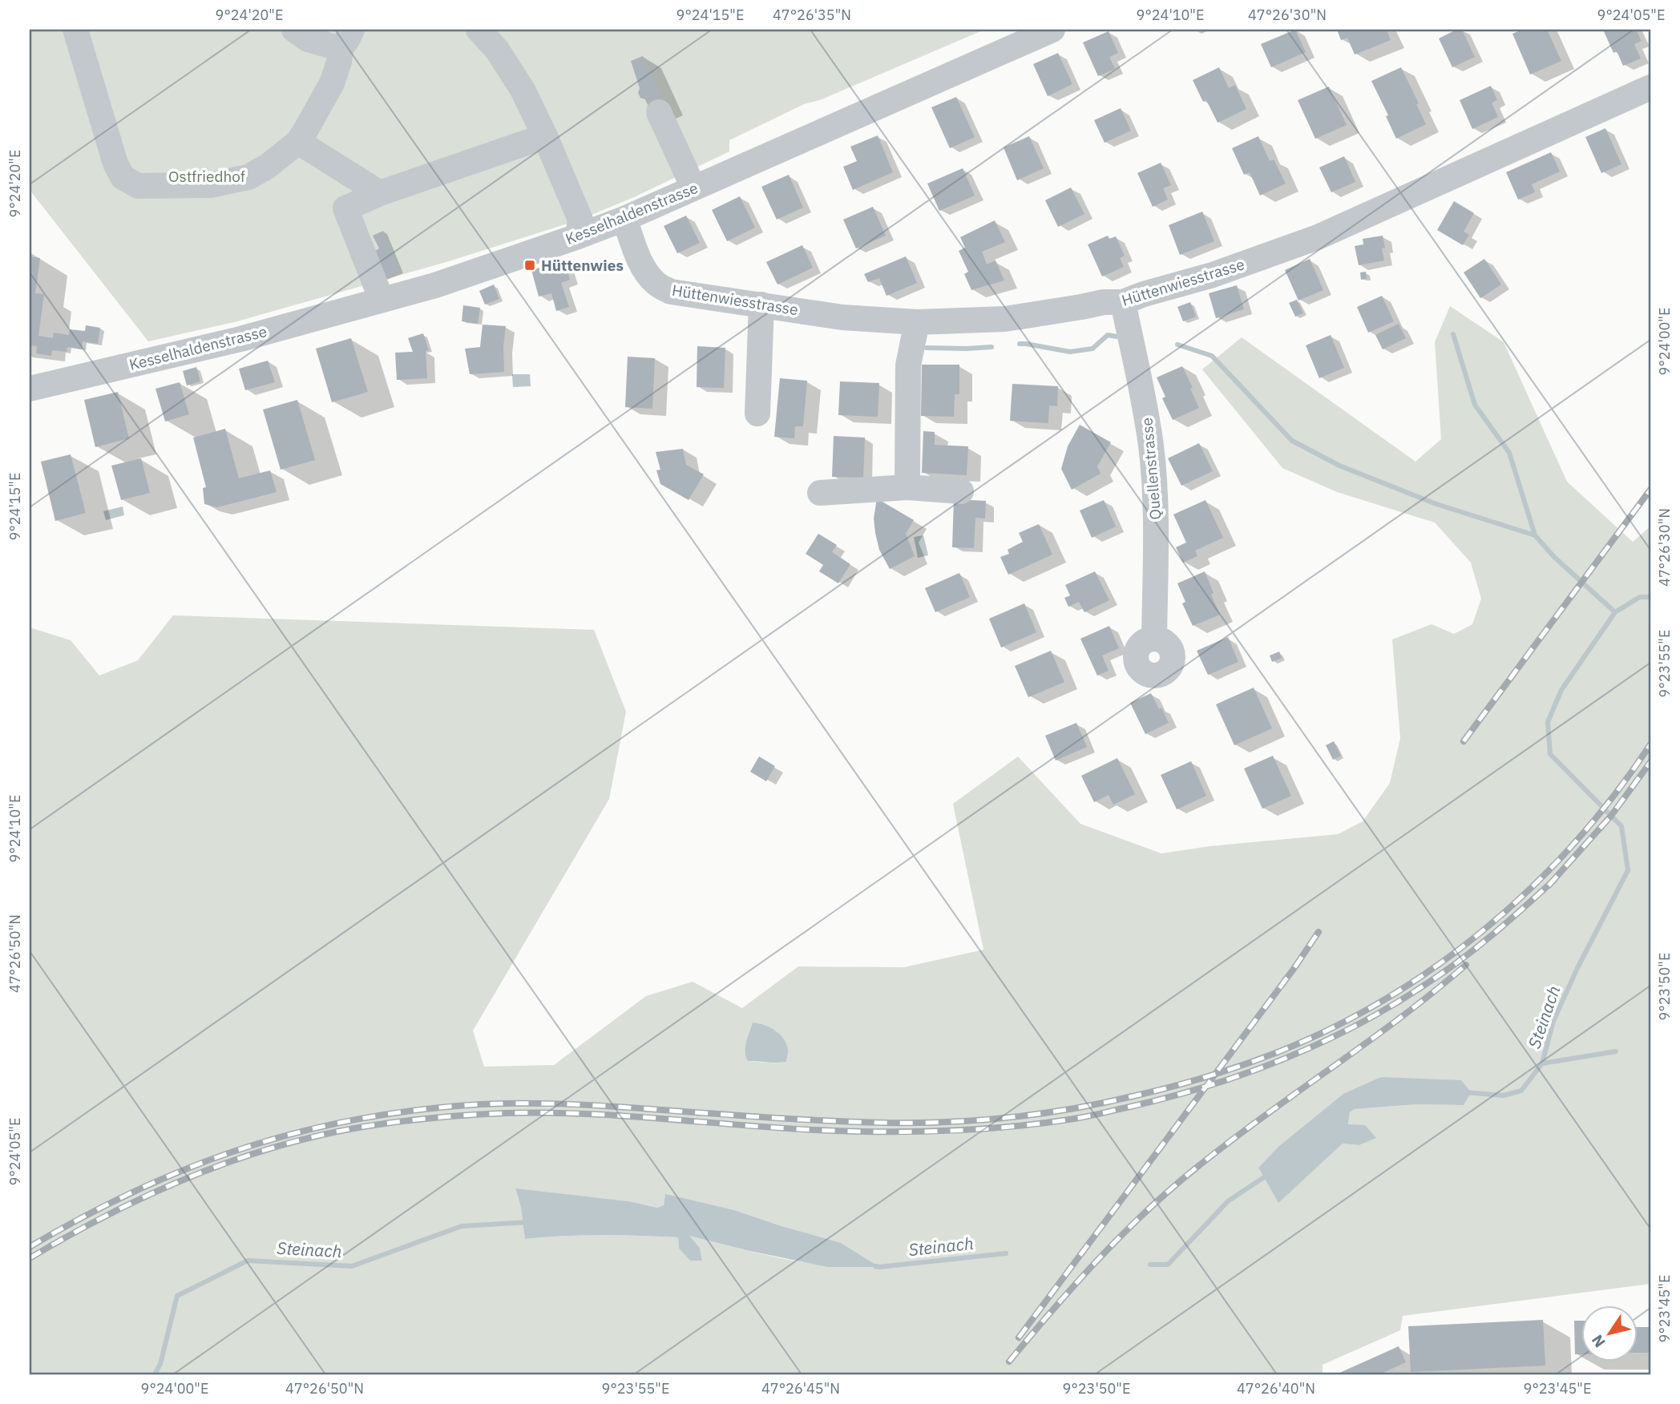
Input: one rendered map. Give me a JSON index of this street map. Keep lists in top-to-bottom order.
{
  "streets": {
    "street": ["Kesselhaldenstrasse", "Hüttenwiesstrasse", "Quellenstrasse"]
  },
  "crossings": [
    ["Kesselhaldenstrasse", "Hüttenwiesstrasse"],
    ["Hüttenwiesstrasse", "Quellenstrasse"]
  ],
  "water": ["Steinach"],
  "parks": ["Ostfriedhof"],
  "places": {
    "transit": ["Hüttenwies"]
  },
  "north": "bottom left",
  "coordinates": [
    "9°24'20\"E",
    "9°24'15\"E",
    "47°26'35\"N",
    "9°24'10\"E",
    "47°26'30\"N",
    "9°24'05\"E",
    "9°24'00\"E",
    "9°23'55\"E",
    "47°26'50\"N",
    "9°23'50\"E",
    "9°23'45\"E",
    "47°26'45\"N",
    "47°26'40\"N"
  ]
}
